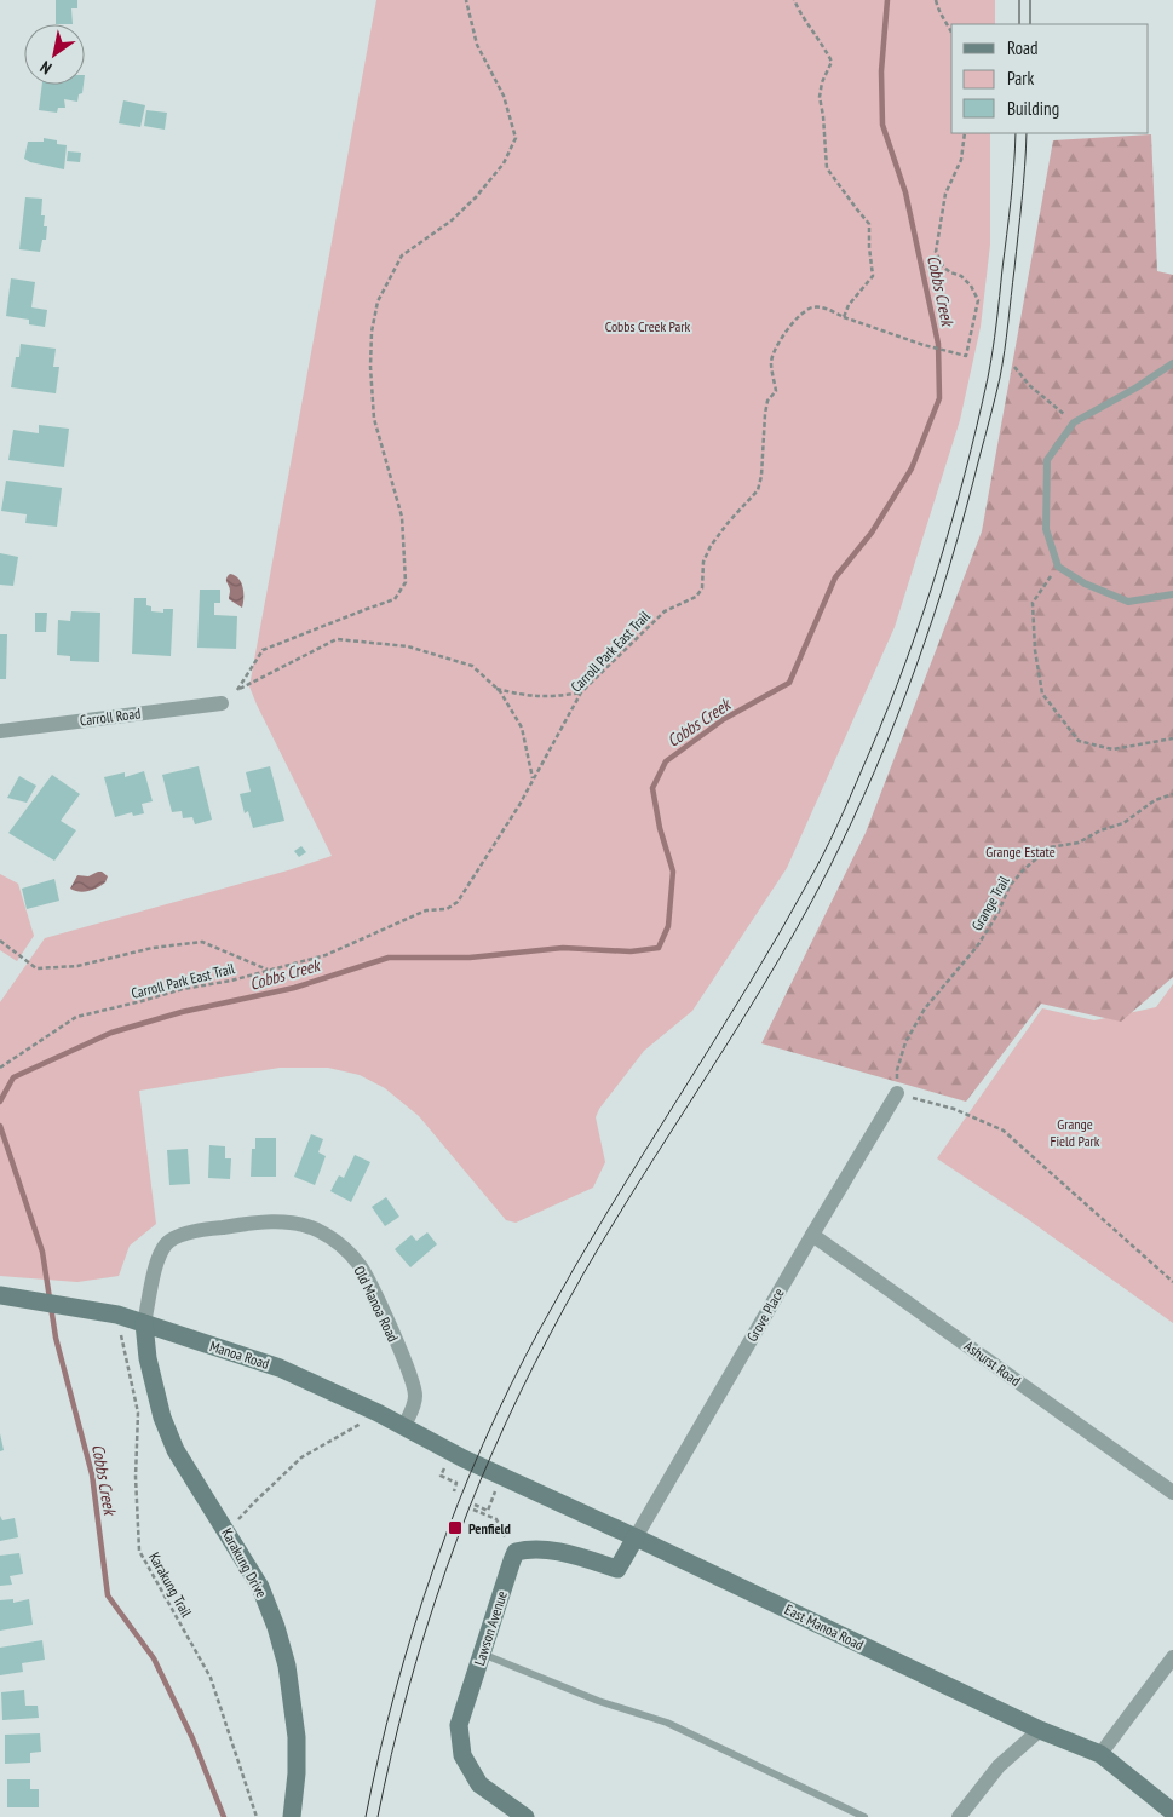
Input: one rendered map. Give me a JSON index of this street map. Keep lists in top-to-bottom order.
{
  "streets": {
    "main road": [
      "Manoa Road",
      "Karakung Drive",
      "East Manoa Road",
      "Lawson Avenue"
    ],
    "street": [
      "Carroll Road",
      "Old Manoa Road",
      "Grove Place",
      "Ashurst Road"
    ],
    "path": ["Carroll Park East Trail", "Grange Trail", "Karakung Trail"]
  },
  "crossings": [
    ["Grange Trail", "Grove Place"],
    ["Old Manoa Road", "Manoa Road"],
    ["Old Manoa Road", "Karakung Drive"],
    ["Grove Place", "Ashurst Road"],
    ["Grove Place", "East Manoa Road"],
    ["Manoa Road", "Karakung Drive"],
    ["Manoa Road", "Karakung Trail"],
    ["Manoa Road", "East Manoa Road"]
  ],
  "water": ["Cobbs Creek"],
  "parks": ["Cobbs Creek Park", "Grange Estate", "Grange Field Park"],
  "places": {
    "transit": ["Penfield"]
  },
  "legend": ["Road", "Park", "Building"],
  "north": "bottom left"
}
